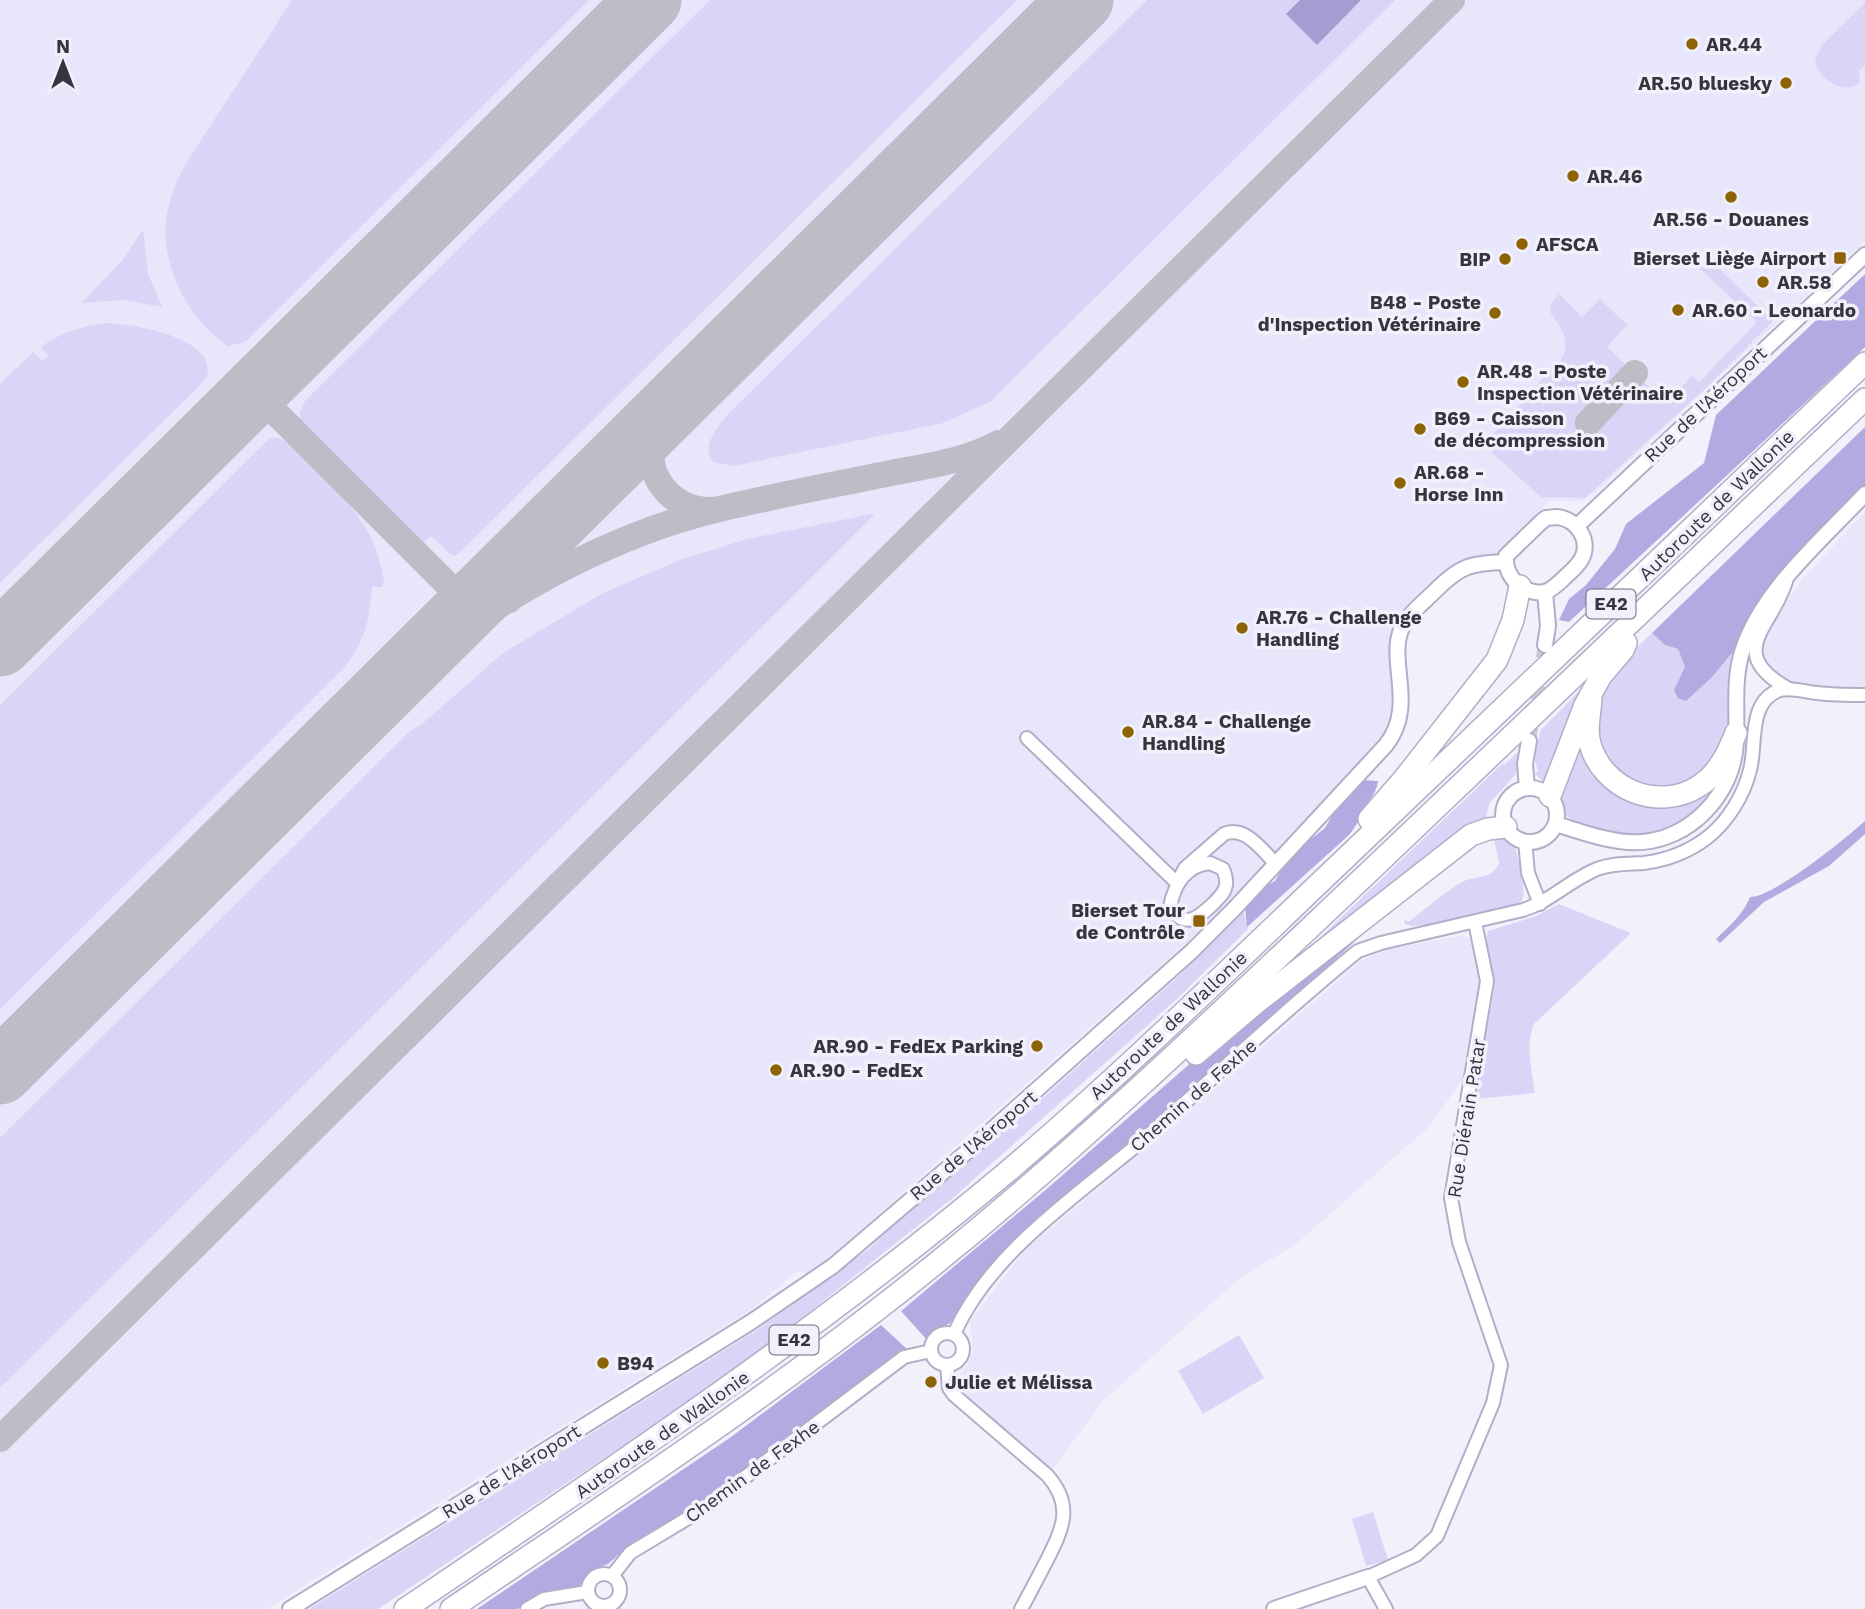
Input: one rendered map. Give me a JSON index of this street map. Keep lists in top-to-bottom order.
{
  "streets": {
    "highway": ["Autoroute de Wallonie", "E42"],
    "street": ["Rue de l'Aéroport", "Chemin de Fexhe", "Rue Diérain Patar"]
  },
  "crossings": [
    ["Chemin de Fexhe", "Rue Diérain Patar"]
  ],
  "places": {
    "other": [
      "AR.44",
      "AR.50 bluesky",
      "AR.46",
      "AR.56 - Douanes",
      "AFSCA",
      "BIP",
      "AR.58",
      "AR.60 - Leonardo",
      "B48 - Poste d'Inspection Vétérinaire",
      "AR.48 - Poste Inspection Vétérinaire",
      "B69 - Caisson de décompression",
      "AR.68 - Horse Inn",
      "AR.76 - Challenge Handling",
      "AR.84 - Challenge Handling",
      "AR.90 - FedEx Parking",
      "AR.90 - FedEx",
      "B94",
      "Julie et Mélissa"
    ],
    "transit": ["Bierset Liège Airport", "Bierset Tour de Contrôle"]
  },
  "north": "top"
}
